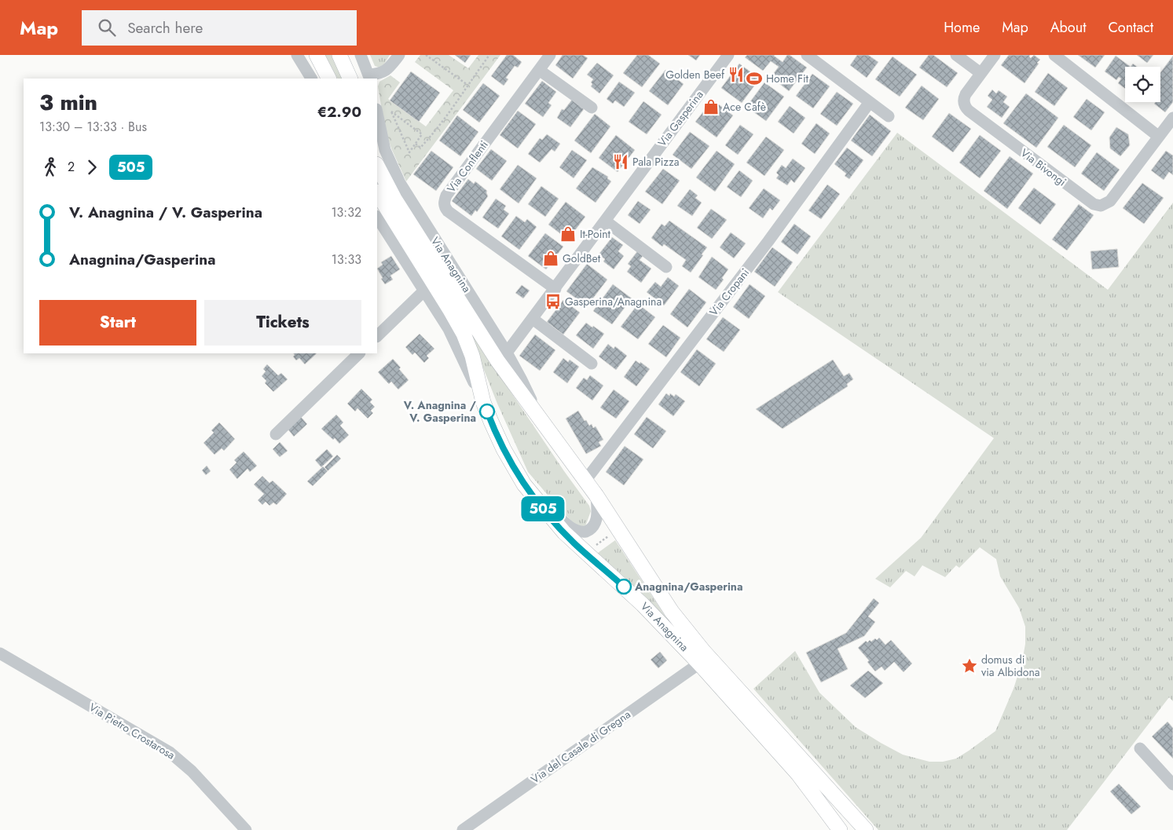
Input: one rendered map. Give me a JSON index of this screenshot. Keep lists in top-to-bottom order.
{
  "streets": {
    "main road": ["Via Anagnina"],
    "street": [
      "Via Gasperina",
      "Via Conflenti",
      "Via Bivongi",
      "Via Cropani",
      "Via Pietro Crostarosa",
      "Via del Casale di Gregna"
    ]
  },
  "crossings": [
    ["Via Gasperina", "Via Conflenti"],
    ["Via Gasperina", "Via Anagnina"],
    ["Via Anagnina", "Via Cropani"],
    ["Via Anagnina", "Via del Casale di Gregna"]
  ],
  "places": {
    "restaurant": ["Golden Beef", "Pala Pizza"],
    "sports": ["Home Fit"],
    "shop": ["Ace Cafè", "It-Point", "GoldBet"],
    "bus stop": ["Gasperina/Anagnina"],
    "other": ["V. Anagnina / V. Gasperina", "Anagnina/Gasperina"],
    "place": ["domus di via Albidona"]
  },
  "lines": ["bus line 505"],
  "page": {
    "header": "Map",
    "search": "Search here",
    "nav": [
      "Home",
      "Map",
      "About",
      "Contact"
    ],
    "on_map": "505",
    "heading": ["3 min", "13:30 – 13:33 · Bus", "€2.90"],
    "legs": ["2", "505"],
    "list": [
      {
        "name": "V. Anagnina / V. Gasperina",
        "value": "13:32"
      },
      {
        "name": "Anagnina/Gasperina",
        "value": "13:33"
      }
    ],
    "buttons": ["Start", "Tickets"]
  }
}
